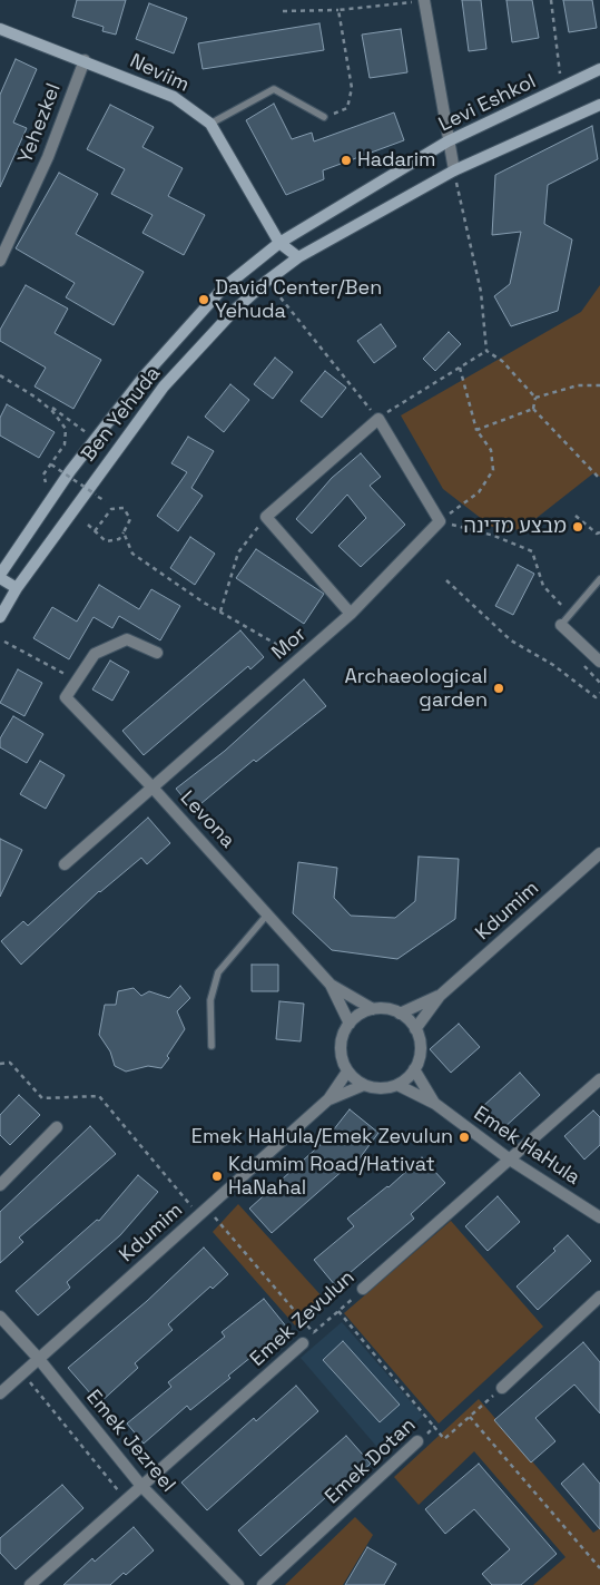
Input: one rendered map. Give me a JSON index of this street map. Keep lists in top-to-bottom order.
{
  "streets": {
    "street": [
      "Neviim",
      "Levi Eshkol",
      "Yehezkel",
      "Ben Yehuda",
      "Mor",
      "Levona",
      "Kdumim",
      "Emek HaHula",
      "Emek Zevulun",
      "Emek Jezreel",
      "Emek Dotan"
    ]
  },
  "crossings": [
    ["Neviim", "Levi Eshkol"],
    ["Neviim", "Yehezkel"],
    ["Neviim", "Ben Yehuda"],
    ["Levi Eshkol", "Ben Yehuda"],
    ["Mor", "Levona"],
    ["Levona", "Kdumim"],
    ["Levona", "Emek HaHula"],
    ["Kdumim", "Emek HaHula"],
    ["Kdumim", "Emek Jezreel"],
    ["Emek HaHula", "Emek Zevulun"],
    ["Emek Zevulun", "Emek Jezreel"]
  ],
  "places": [
    "Hadarim",
    "David Center/Ben Yehuda",
    "מבצע מדינה",
    "Archaeological garden",
    "Emek HaHula/Emek Zevulun",
    "Kdumim Road/Hativat HaNahal"
  ]
}
